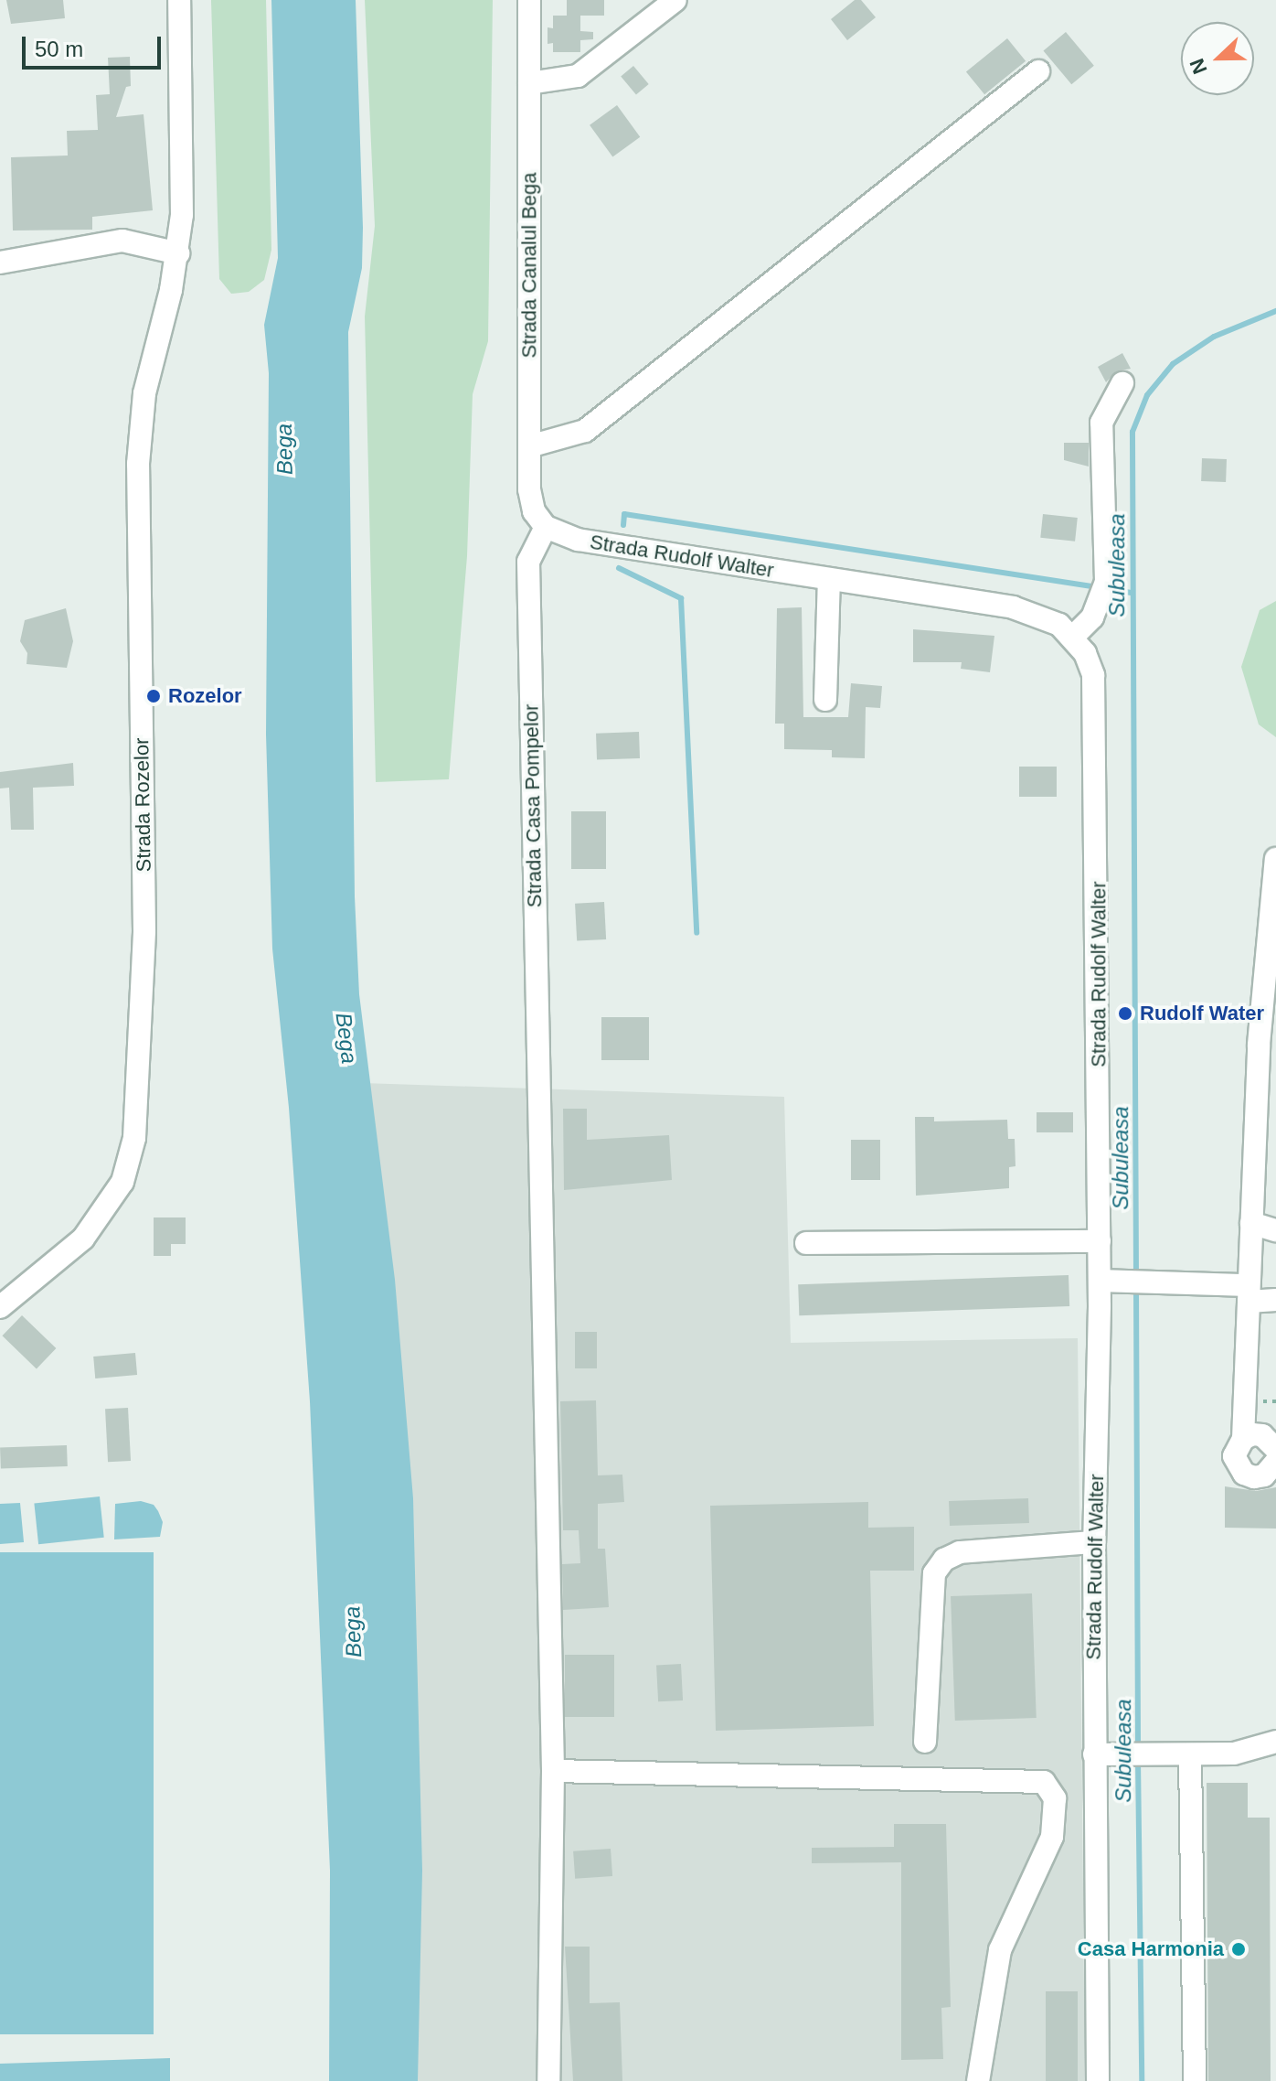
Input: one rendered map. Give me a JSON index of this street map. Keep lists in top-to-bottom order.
{
  "streets": {
    "street": [
      "Strada Canalul Bega",
      "Strada Rudolf Walter",
      "Strada Rozelor",
      "Strada Casa Pompelor"
    ]
  },
  "crossings": [
    ["Strada Canalul Bega", "Strada Rudolf Walter"],
    ["Strada Canalul Bega", "Strada Casa Pompelor"],
    ["Strada Rudolf Walter", "Strada Casa Pompelor"]
  ],
  "water": ["Bega", "Subuleasa"],
  "places": ["Rozelor", "Rudolf Water", "Casa Harmonia"],
  "scale_bar": "50 m",
  "north": "left"
}
